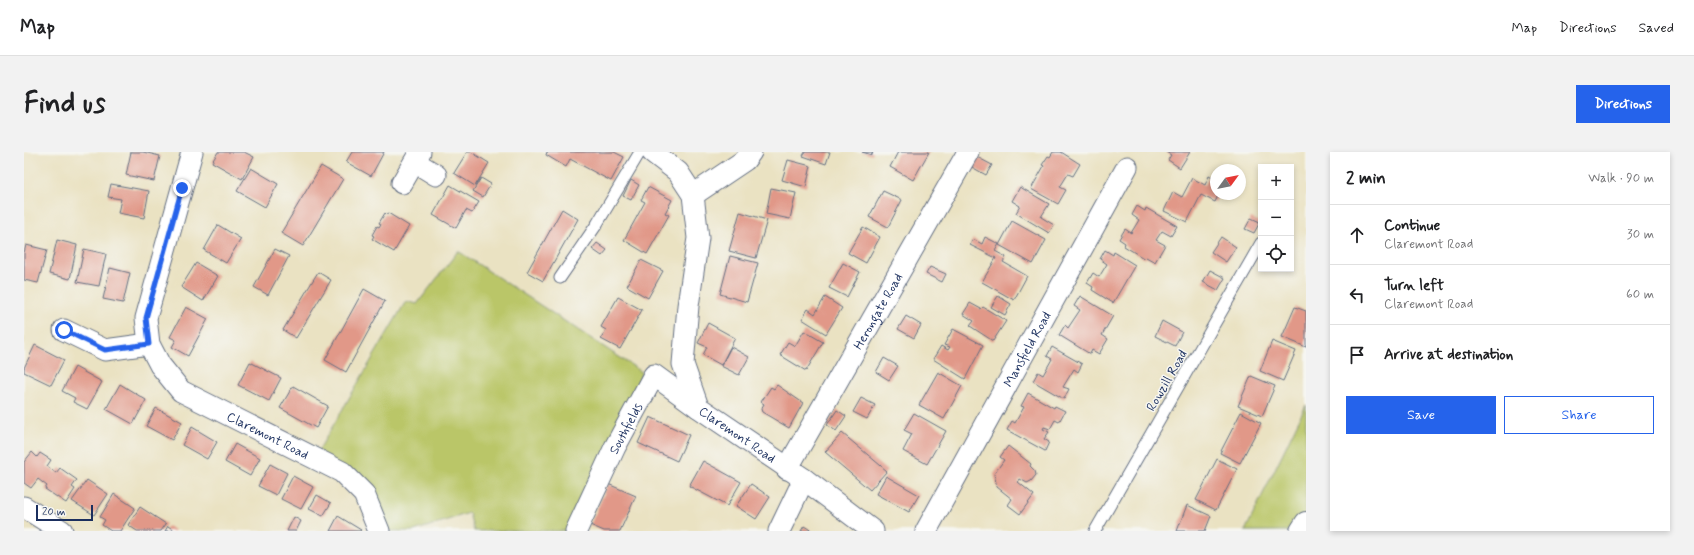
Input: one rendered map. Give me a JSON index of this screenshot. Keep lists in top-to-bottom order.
{
  "streets": {
    "street": [
      "Herongate Road",
      "Mansfield Road",
      "Southfields",
      "Claremont Road"
    ],
    "lane": ["Rowzill Road"]
  },
  "crossings": [
    ["Herongate Road", "Claremont Road"],
    ["Southfields", "Claremont Road"]
  ],
  "scale_bar": "20 m",
  "north": "top right",
  "page": {
    "header": "Map",
    "nav": ["Map", "Directions", "Saved"],
    "buttons": [
      "Directions",
      ["Save", "Share"]
    ],
    "title": "Find us",
    "heading": ["2 min", "Walk · 90 m"],
    "map_buttons": ["+", "−"],
    "list": [
      ["Continue", "Claremont Road", "30 m"],
      ["Turn left", "Claremont Road", "60 m"],
      "Arrive at destination"
    ],
    "scale": "20 m"
  }
}
